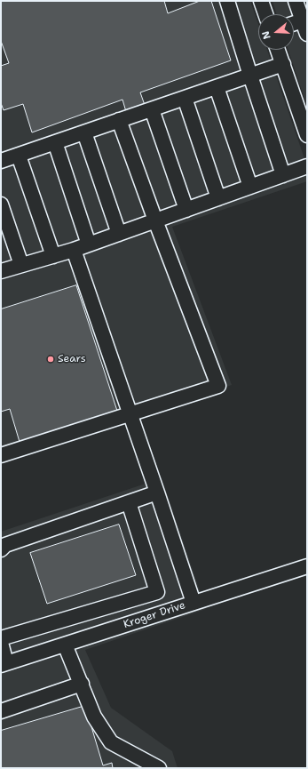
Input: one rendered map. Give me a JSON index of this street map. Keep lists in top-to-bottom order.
{
  "streets": {
    "street": ["Kroger Drive"]
  },
  "places": ["Sears"],
  "north": "left"
}
